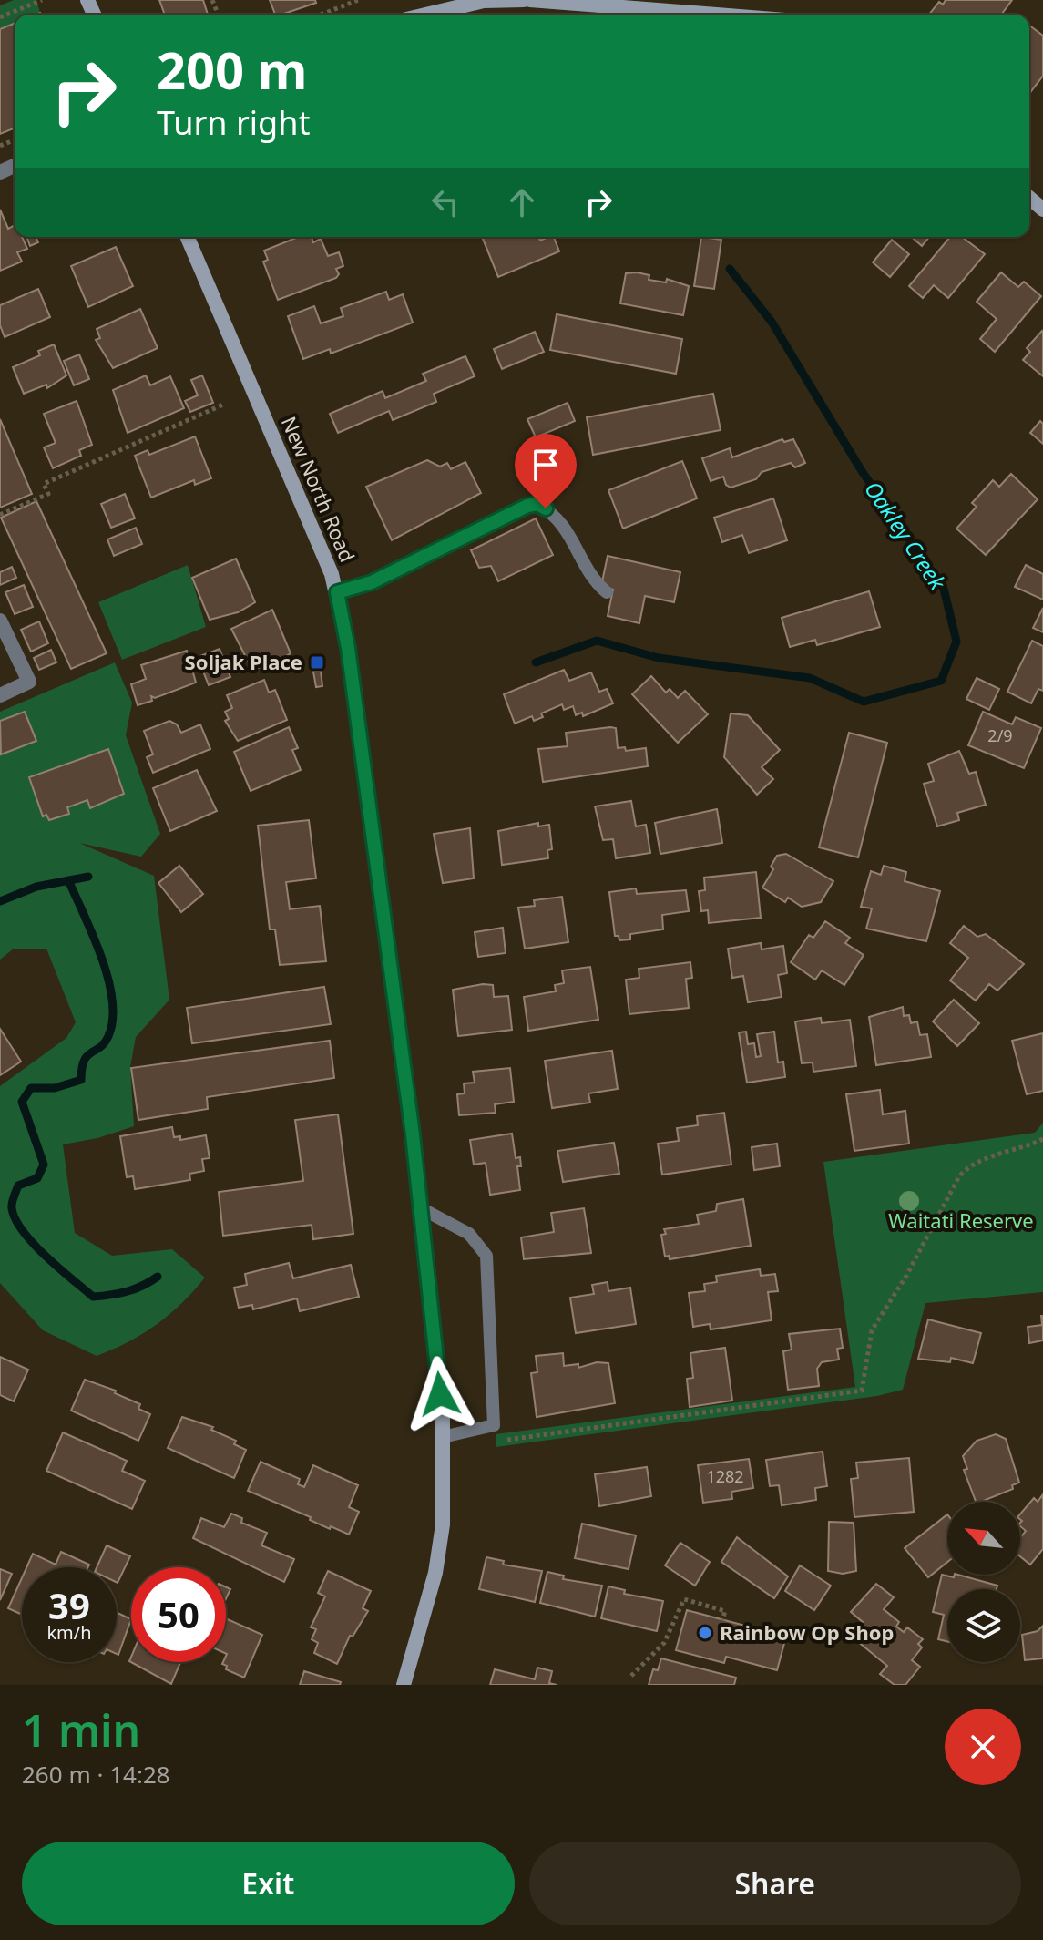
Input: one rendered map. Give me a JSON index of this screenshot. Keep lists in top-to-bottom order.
{
  "streets": {
    "main road": ["New North Road"]
  },
  "water": ["Oakley Creek"],
  "parks": ["Waitati Reserve"],
  "places": {
    "transit": ["Soljak Place"],
    "other": ["Rainbow Op Shop"]
  },
  "house_numbers": ["2/9", "1282"],
  "north": "top left",
  "page": {
    "turn": ["200 m", "Turn right"],
    "speed": "39 km/h",
    "limit": "50",
    "heading": ["1 min", "260 m · 14:28"],
    "buttons": ["Exit", "Share"]
  }
}
